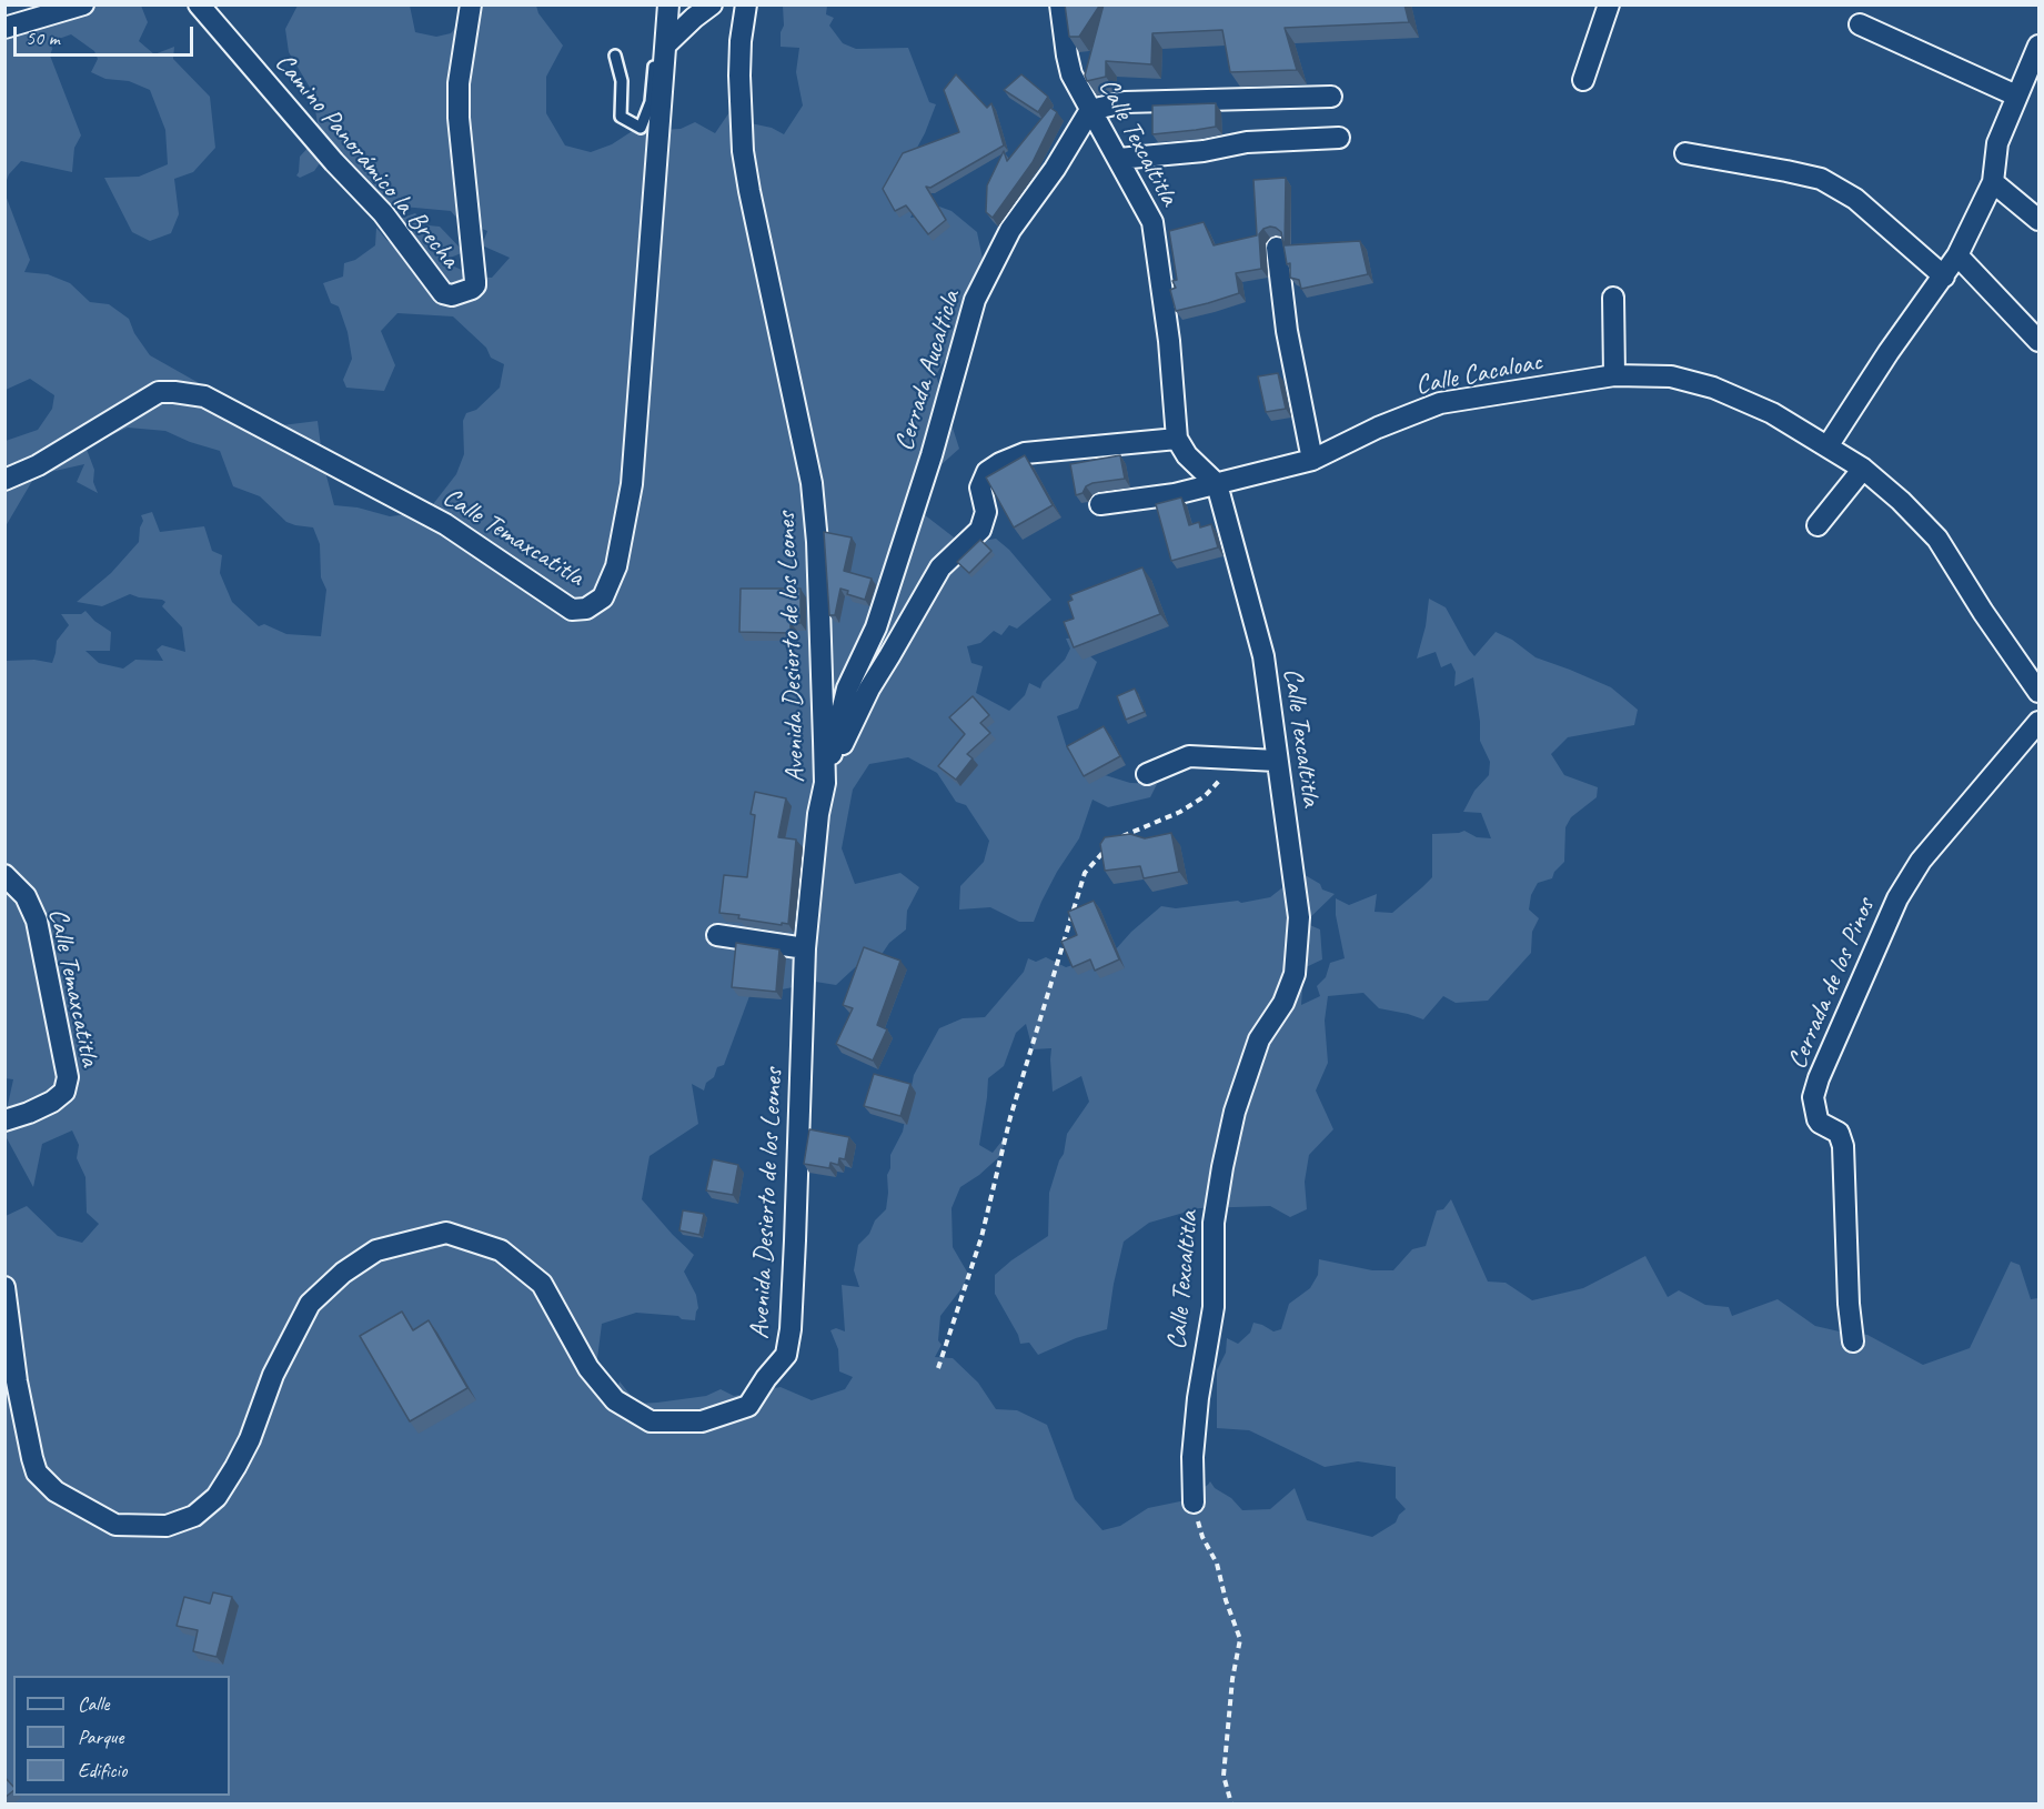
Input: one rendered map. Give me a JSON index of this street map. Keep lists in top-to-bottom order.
{
  "streets": {
    "street": [
      "Calle Texcaltitla",
      "Camino Panorámico la Brecha",
      "Cerrada Aucalticla",
      "Calle Cacaloac",
      "Calle Temaxcatitla",
      "Avenida Desierto de los Leones",
      "Cerrada de los Pinos"
    ]
  },
  "crossings": [
    ["Calle Texcaltitla", "Cerrada Aucalticla"],
    ["Calle Texcaltitla", "Calle Cacaloac"],
    ["Cerrada Aucalticla", "Avenida Desierto de los Leones"]
  ],
  "legend": ["Calle", "Parque", "Edificio"],
  "scale_bar": "50 m"
}
